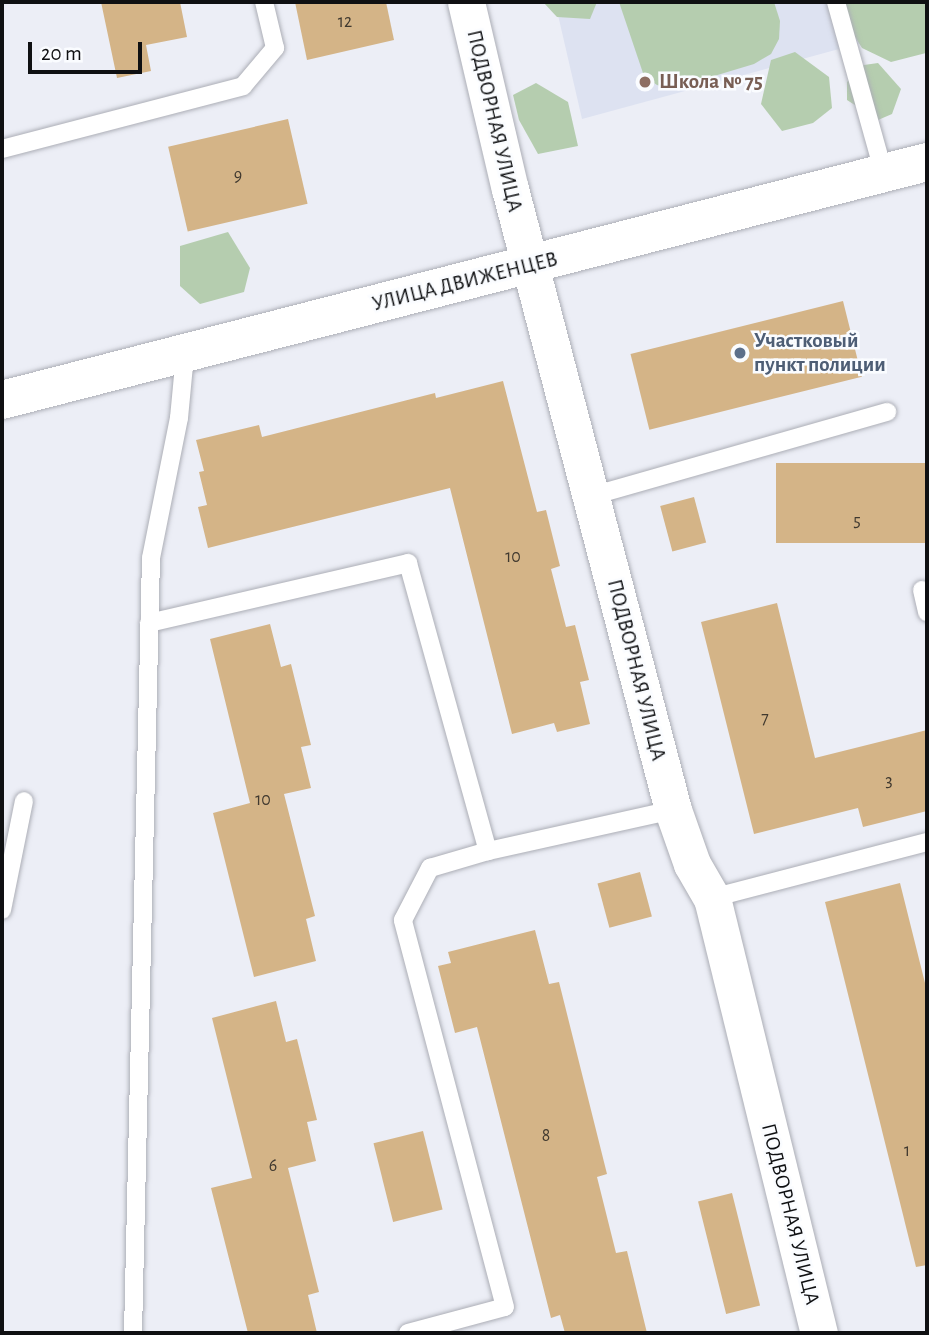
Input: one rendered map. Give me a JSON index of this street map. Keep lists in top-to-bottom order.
{
  "streets": {
    "street": ["ПОДВОРНАЯ УЛИЦА", "УЛИЦА ДВИЖЕНЦЕВ"]
  },
  "crossings": [
    ["ПОДВОРНАЯ УЛИЦА", "УЛИЦА ДВИЖЕНЦЕВ"]
  ],
  "places": ["Школа № 75", "Участковый пункт полиции"],
  "house_numbers": [
    "12",
    "9",
    "5",
    "10",
    "7",
    "3",
    "10",
    "8",
    "1",
    "6"
  ],
  "scale_bar": "20 m"
}
